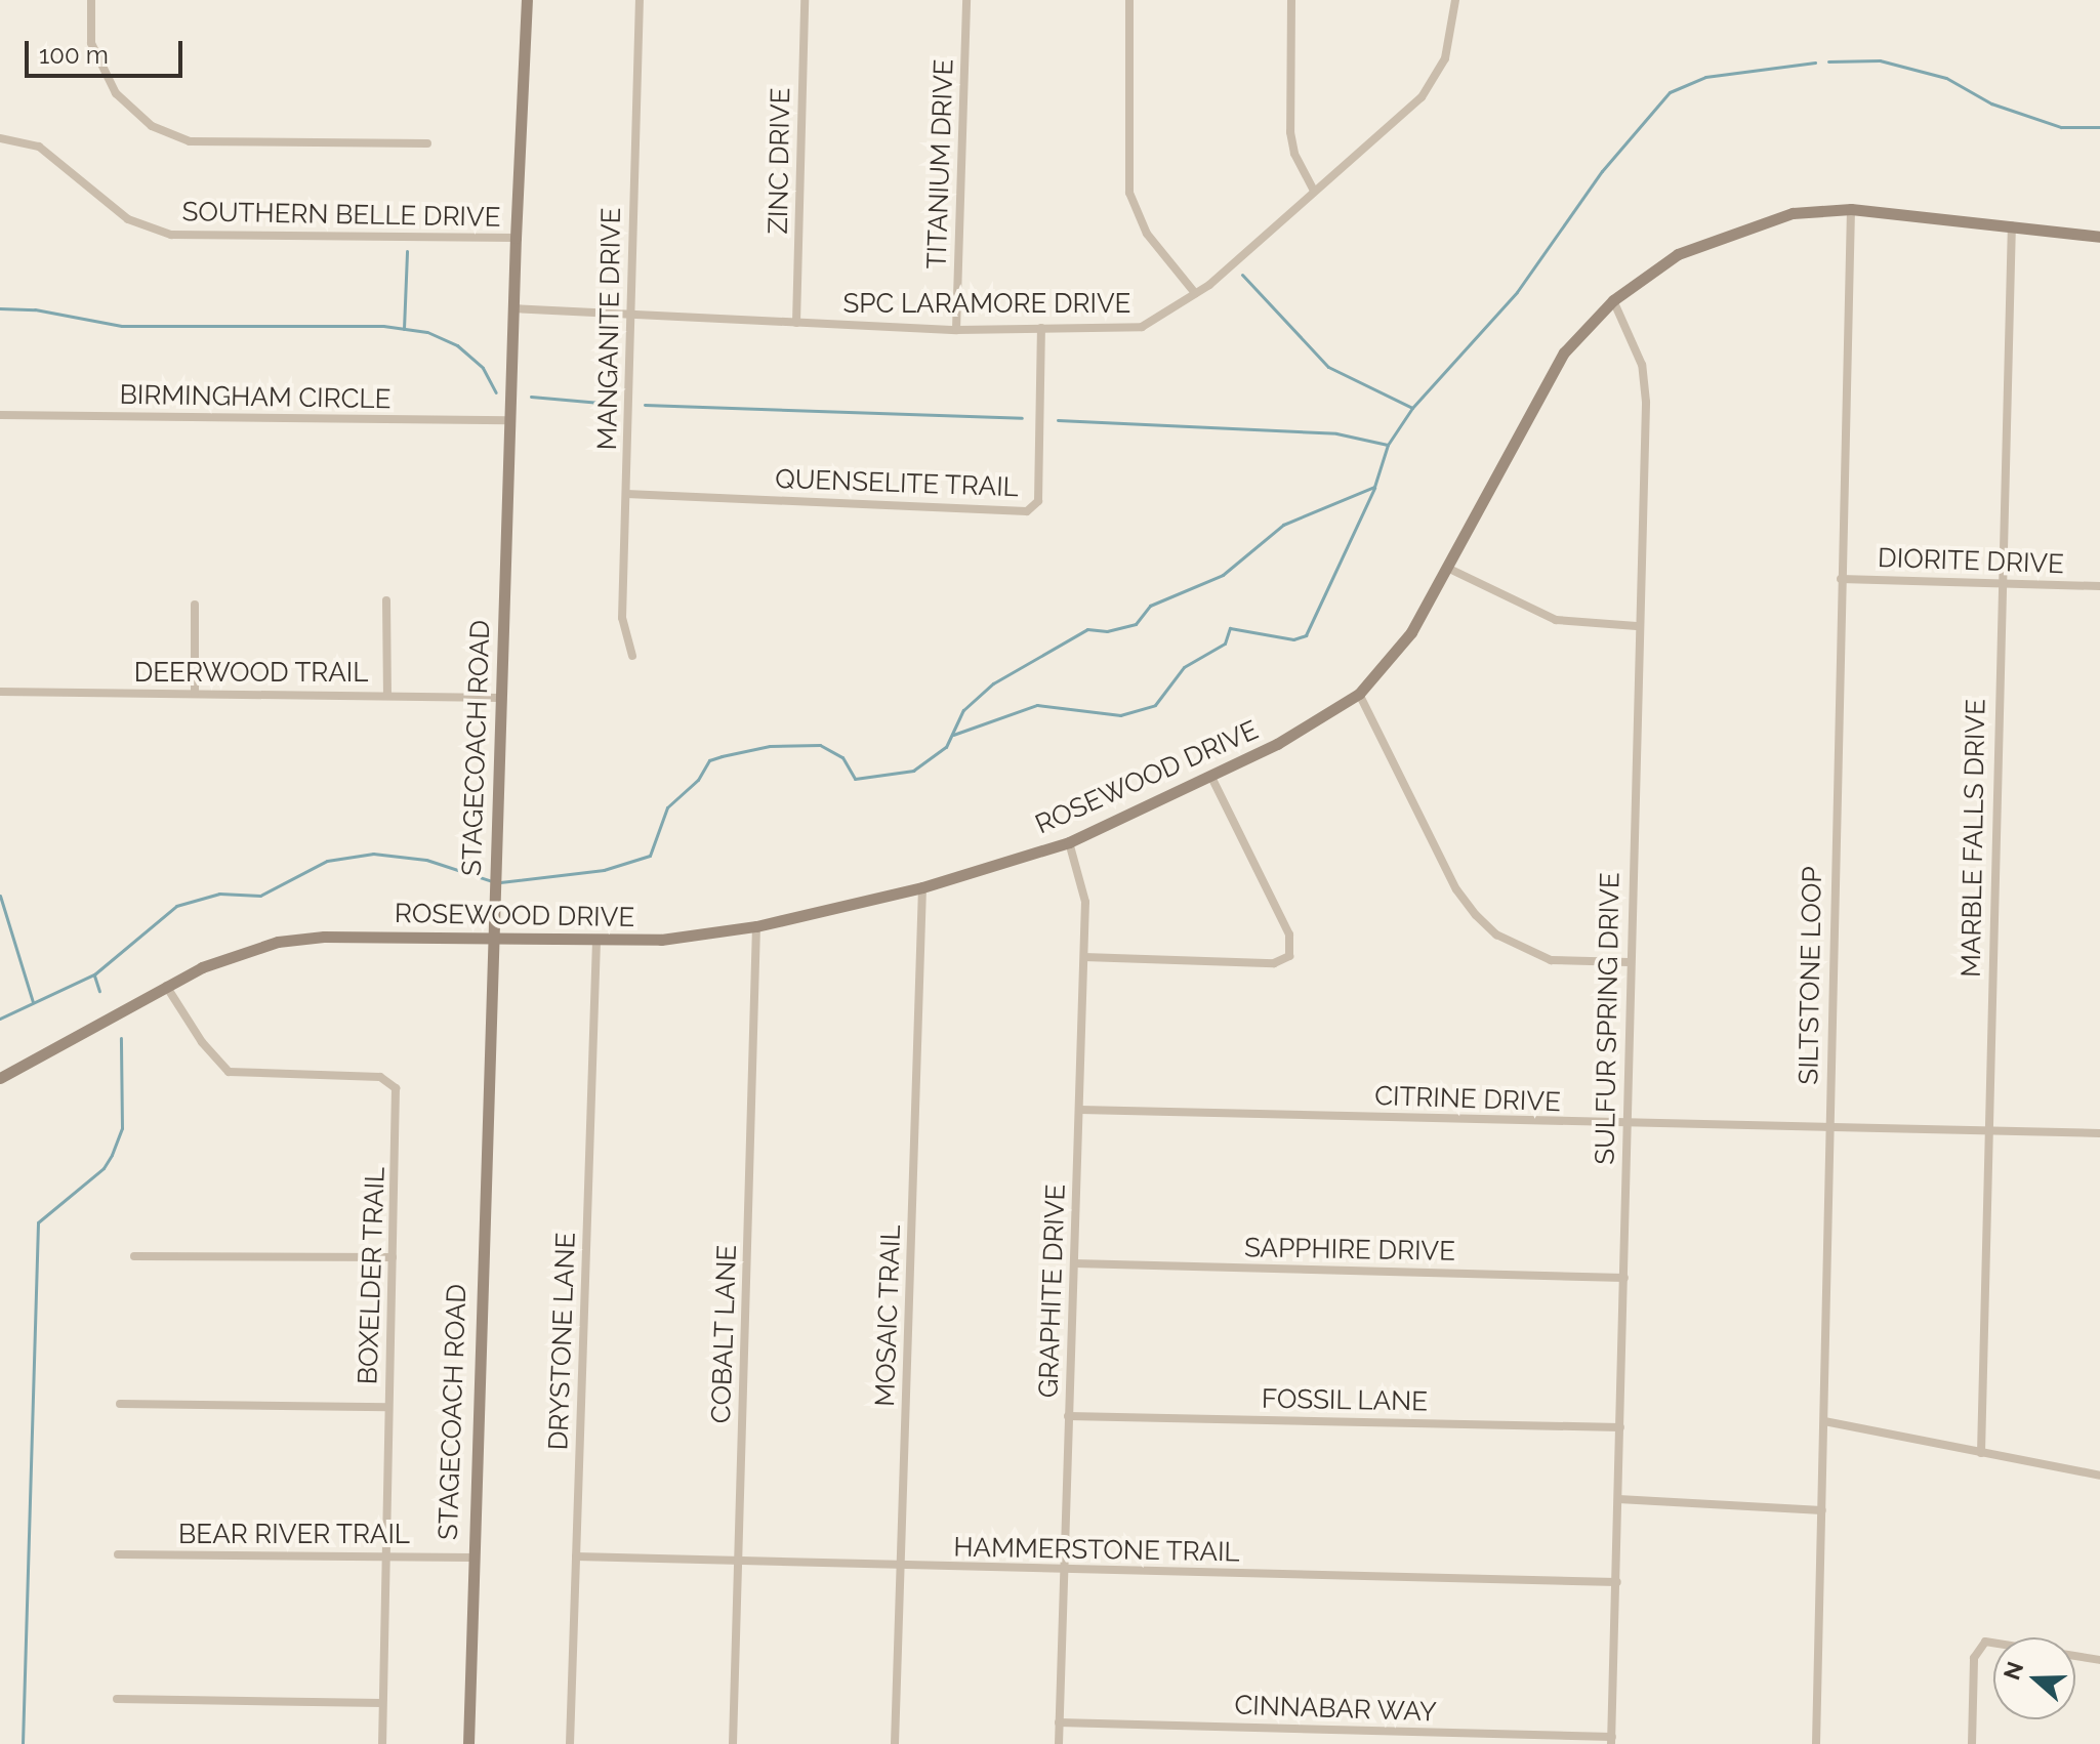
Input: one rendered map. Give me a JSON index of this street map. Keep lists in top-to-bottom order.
{
  "streets": {
    "street": [
      "ZINC DRIVE",
      "TITANIUM DRIVE",
      "SOUTHERN BELLE DRIVE",
      "SPC LARAMORE DRIVE",
      "MANGANITE DRIVE",
      "BIRMINGHAM CIRCLE",
      "QUENSELITE TRAIL",
      "DIORITE DRIVE",
      "DEERWOOD TRAIL",
      "STAGECOACH ROAD",
      "ROSEWOOD DRIVE",
      "MARBLE FALLS DRIVE",
      "SILTSTONE LOOP",
      "SULFUR SPRING DRIVE",
      "CITRINE DRIVE",
      "SAPPHIRE DRIVE",
      "BOXELDER TRAIL",
      "GRAPHITE DRIVE",
      "MOSAIC TRAIL",
      "COBALT LANE",
      "DRYSTONE LANE",
      "FOSSIL LANE",
      "BEAR RIVER TRAIL",
      "HAMMERSTONE TRAIL",
      "CINNABAR WAY"
    ]
  },
  "crossings": [
    ["ZINC DRIVE", "SPC LARAMORE DRIVE"],
    ["TITANIUM DRIVE", "SPC LARAMORE DRIVE"],
    ["SOUTHERN BELLE DRIVE", "STAGECOACH ROAD"],
    ["SPC LARAMORE DRIVE", "MANGANITE DRIVE"],
    ["SPC LARAMORE DRIVE", "QUENSELITE TRAIL"],
    ["SPC LARAMORE DRIVE", "STAGECOACH ROAD"],
    ["MANGANITE DRIVE", "QUENSELITE TRAIL"],
    ["BIRMINGHAM CIRCLE", "STAGECOACH ROAD"],
    ["DIORITE DRIVE", "MARBLE FALLS DRIVE"],
    ["DIORITE DRIVE", "SILTSTONE LOOP"],
    ["DEERWOOD TRAIL", "STAGECOACH ROAD"],
    ["STAGECOACH ROAD", "ROSEWOOD DRIVE"],
    ["STAGECOACH ROAD", "BEAR RIVER TRAIL"],
    ["ROSEWOOD DRIVE", "MARBLE FALLS DRIVE"],
    ["ROSEWOOD DRIVE", "SILTSTONE LOOP"],
    ["ROSEWOOD DRIVE", "SULFUR SPRING DRIVE"],
    ["ROSEWOOD DRIVE", "BOXELDER TRAIL"],
    ["ROSEWOOD DRIVE", "GRAPHITE DRIVE"],
    ["ROSEWOOD DRIVE", "MOSAIC TRAIL"],
    ["ROSEWOOD DRIVE", "COBALT LANE"],
    ["ROSEWOOD DRIVE", "DRYSTONE LANE"],
    ["MARBLE FALLS DRIVE", "CITRINE DRIVE"],
    ["SILTSTONE LOOP", "CITRINE DRIVE"],
    ["SULFUR SPRING DRIVE", "CITRINE DRIVE"],
    ["SULFUR SPRING DRIVE", "SAPPHIRE DRIVE"],
    ["SULFUR SPRING DRIVE", "FOSSIL LANE"],
    ["SULFUR SPRING DRIVE", "HAMMERSTONE TRAIL"],
    ["SULFUR SPRING DRIVE", "CINNABAR WAY"],
    ["CITRINE DRIVE", "GRAPHITE DRIVE"],
    ["SAPPHIRE DRIVE", "GRAPHITE DRIVE"],
    ["BOXELDER TRAIL", "BEAR RIVER TRAIL"],
    ["GRAPHITE DRIVE", "FOSSIL LANE"],
    ["GRAPHITE DRIVE", "HAMMERSTONE TRAIL"],
    ["GRAPHITE DRIVE", "CINNABAR WAY"],
    ["MOSAIC TRAIL", "HAMMERSTONE TRAIL"],
    ["COBALT LANE", "HAMMERSTONE TRAIL"],
    ["DRYSTONE LANE", "HAMMERSTONE TRAIL"]
  ],
  "scale_bar": "100 m",
  "north": "left"
}
